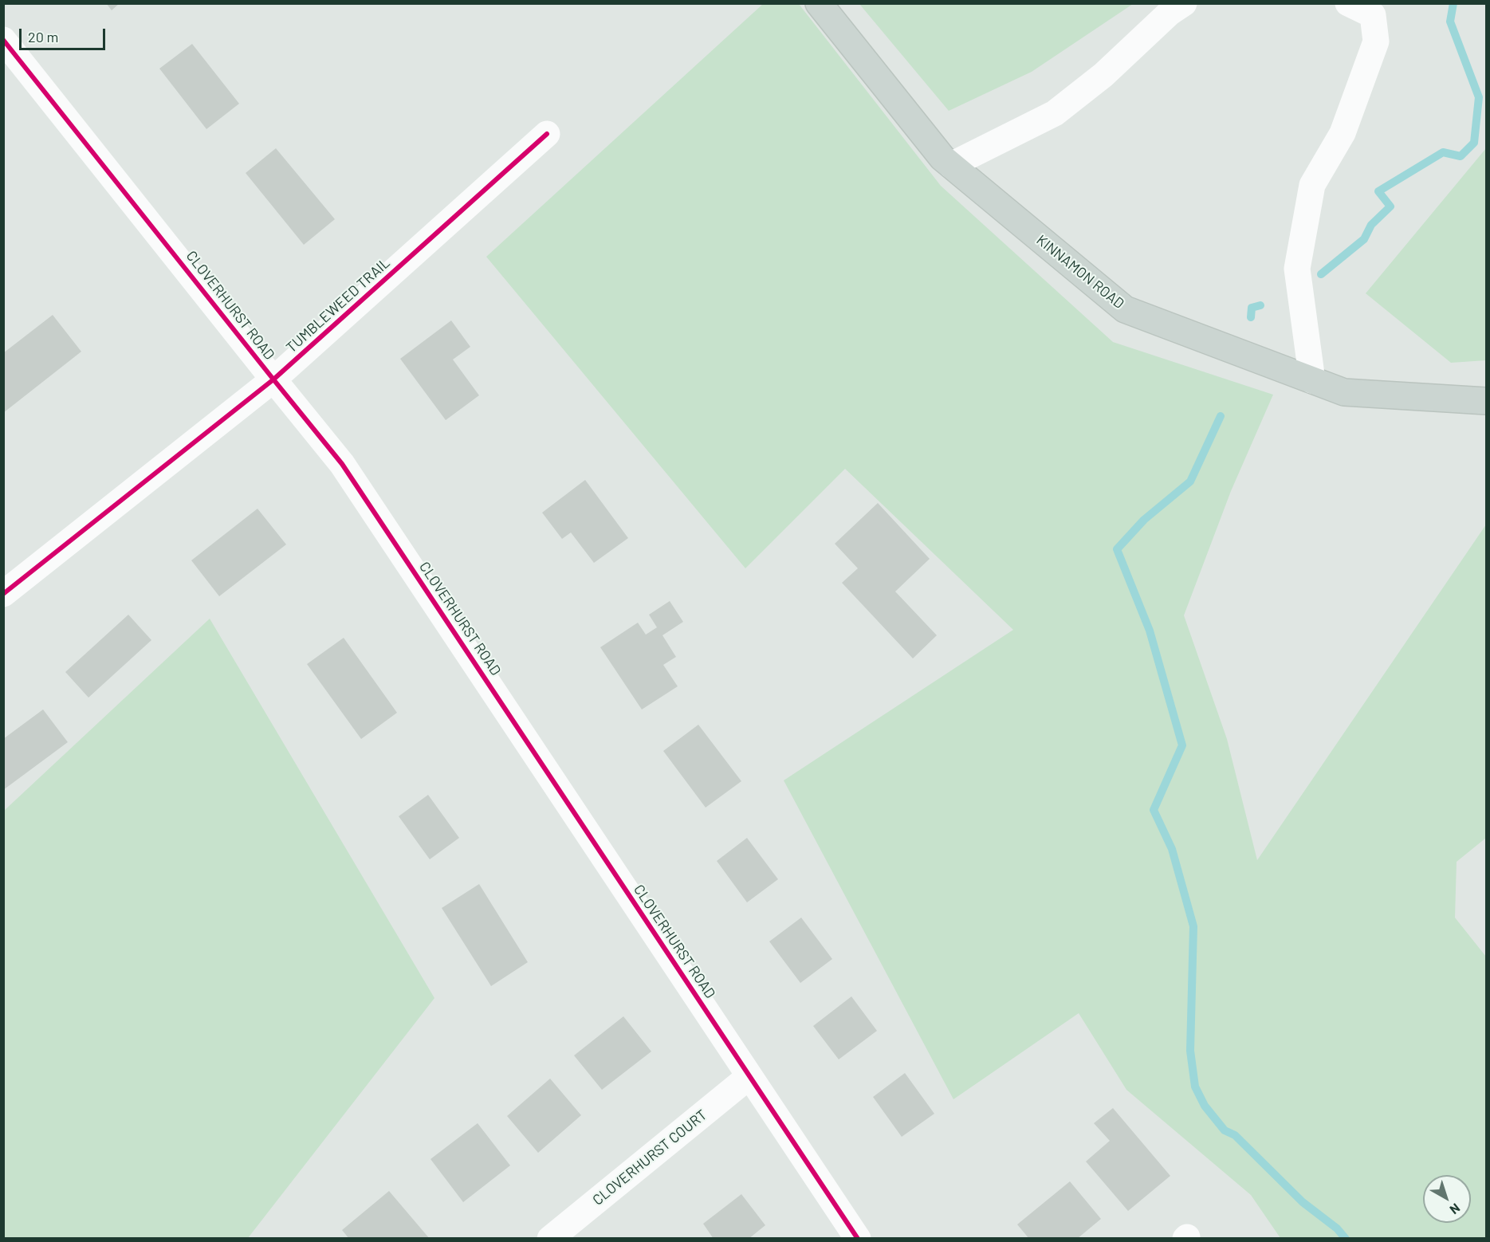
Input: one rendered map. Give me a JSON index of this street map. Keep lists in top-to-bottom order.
{
  "streets": {
    "main road": ["KINNAMON ROAD"],
    "street": ["CLOVERHURST ROAD", "TUMBLEWEED TRAIL", "CLOVERHURST COURT"]
  },
  "crossings": [
    ["CLOVERHURST ROAD", "TUMBLEWEED TRAIL"],
    ["CLOVERHURST ROAD", "CLOVERHURST COURT"]
  ],
  "scale_bar": "20 m",
  "north": "bottom right"
}
